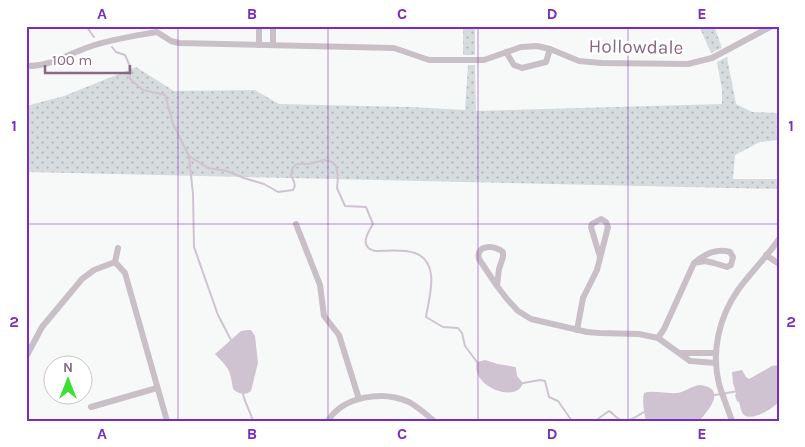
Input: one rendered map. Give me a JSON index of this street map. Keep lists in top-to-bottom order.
{
  "streets": {
    "street": ["Hollowdale"]
  },
  "scale_bar": "100 m",
  "north": "top",
  "grid": {
    "columns": [
      "A",
      "B",
      "C",
      "D",
      "E"
    ],
    "rows": ["1", "2"]
  }
}
